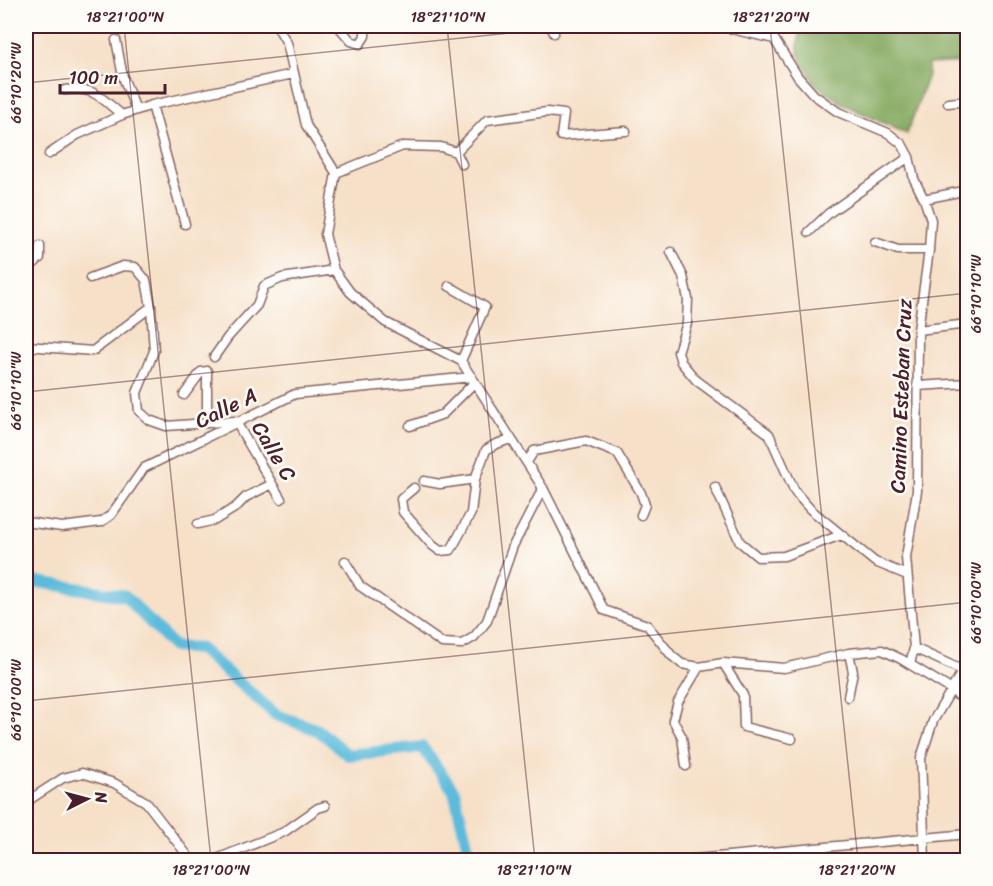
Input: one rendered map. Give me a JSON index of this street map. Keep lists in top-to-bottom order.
{
  "streets": {
    "street": ["Camino Esteban Cruz", "Calle A", "Calle C"]
  },
  "crossings": [
    ["Calle A", "Calle C"]
  ],
  "scale_bar": "100 m",
  "north": "right",
  "coordinates": [
    "18°21'00\"N",
    "18°21'10\"N",
    "18°21'20\"N",
    "66°10'20\"W",
    "66°10'10\"W",
    "66°10'00\"W"
  ]
}
